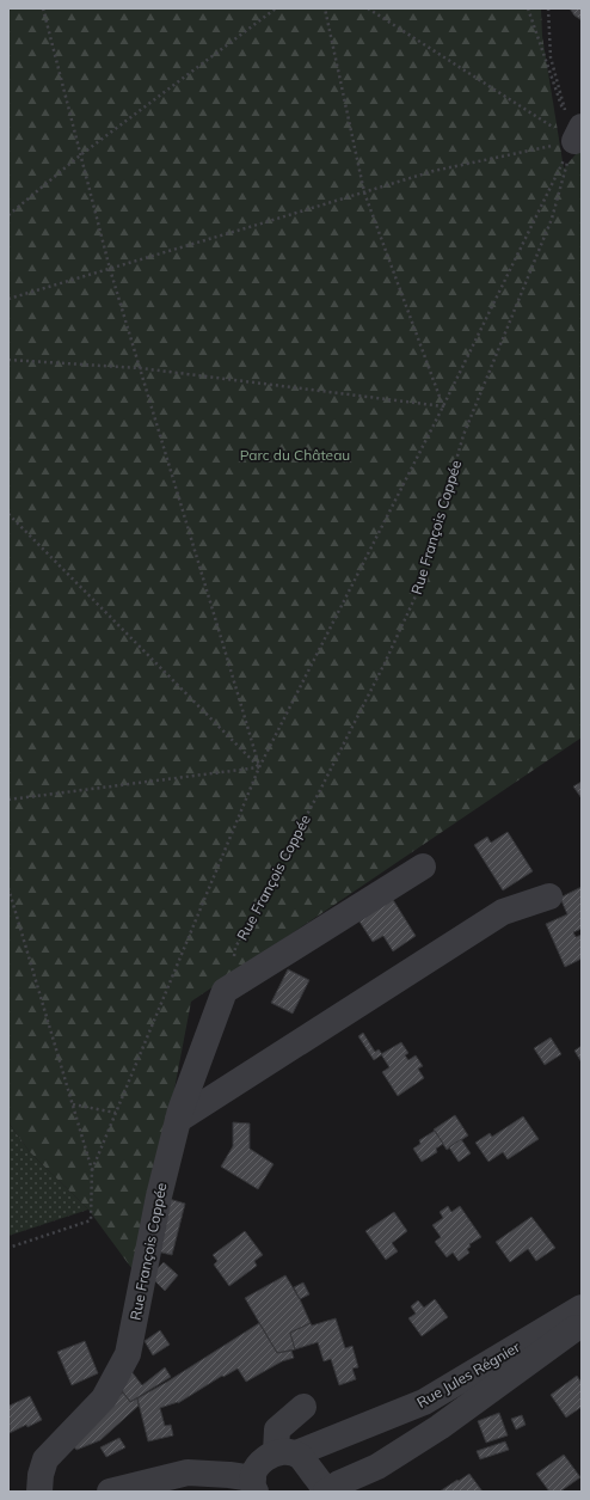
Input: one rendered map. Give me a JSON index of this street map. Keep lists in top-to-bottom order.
{
  "streets": {
    "street": ["Rue François Coppée", "Rue Jules Régnier"]
  },
  "parks": ["Parc du Château"]
}
